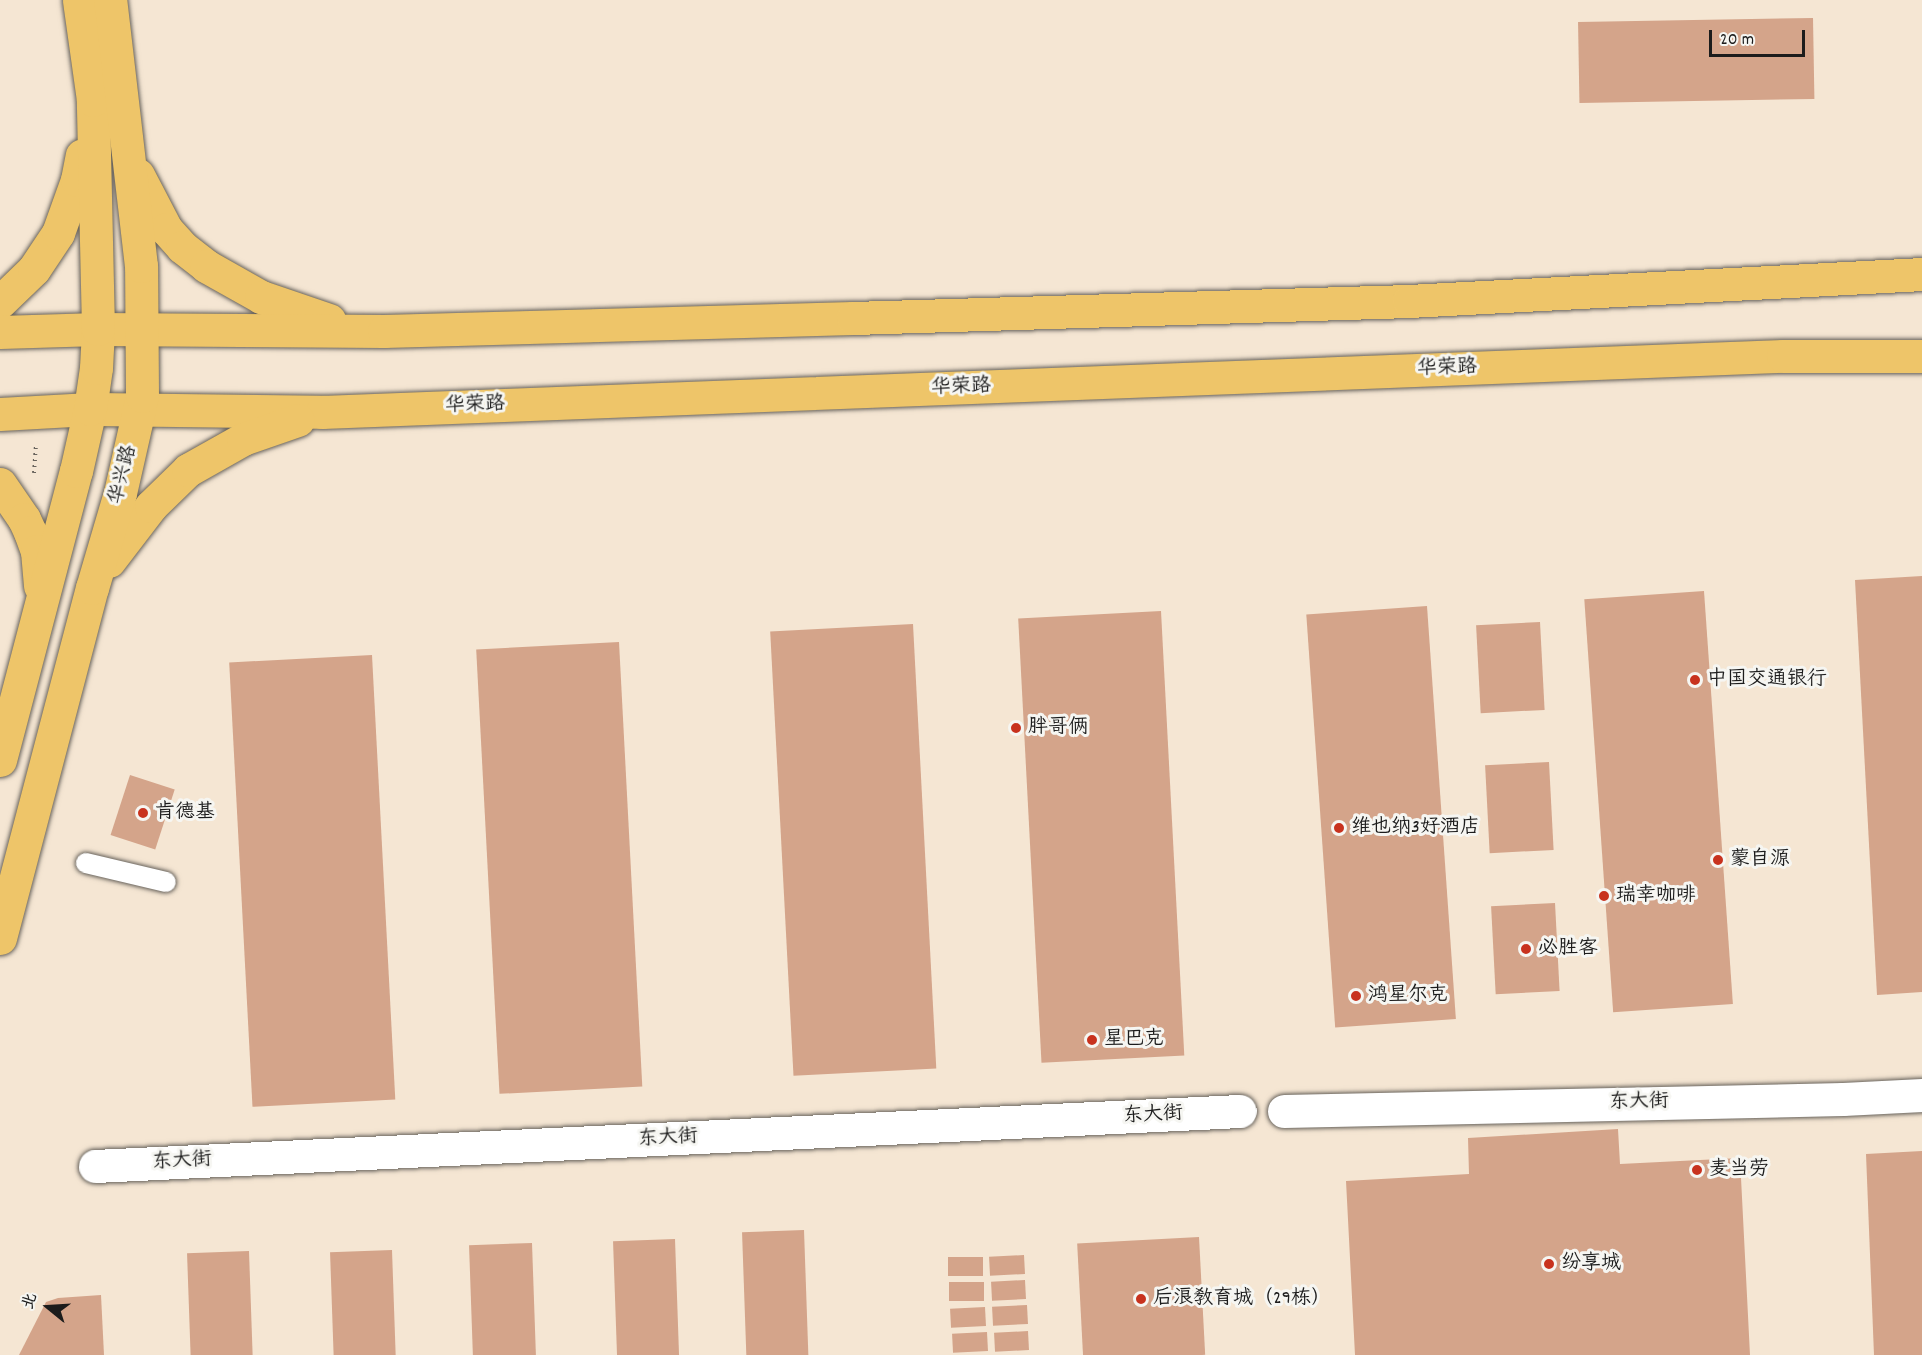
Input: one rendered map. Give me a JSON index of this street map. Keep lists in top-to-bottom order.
{
  "streets": {
    "main road": ["华荣路", "华兴路"],
    "street": ["东大街"]
  },
  "crossings": [
    ["华荣路", "华兴路"]
  ],
  "places": [
    "中国交通银行",
    "胖哥俩",
    "肯德基",
    "维也纳3好酒店",
    "蒙自源",
    "瑞幸咖啡",
    "必胜客",
    "鸿星尔克",
    "星巴克",
    "麦当劳",
    "纷享城",
    "后浪教育城（29栋）"
  ],
  "scale_bar": "20 m",
  "north": "left"
}
